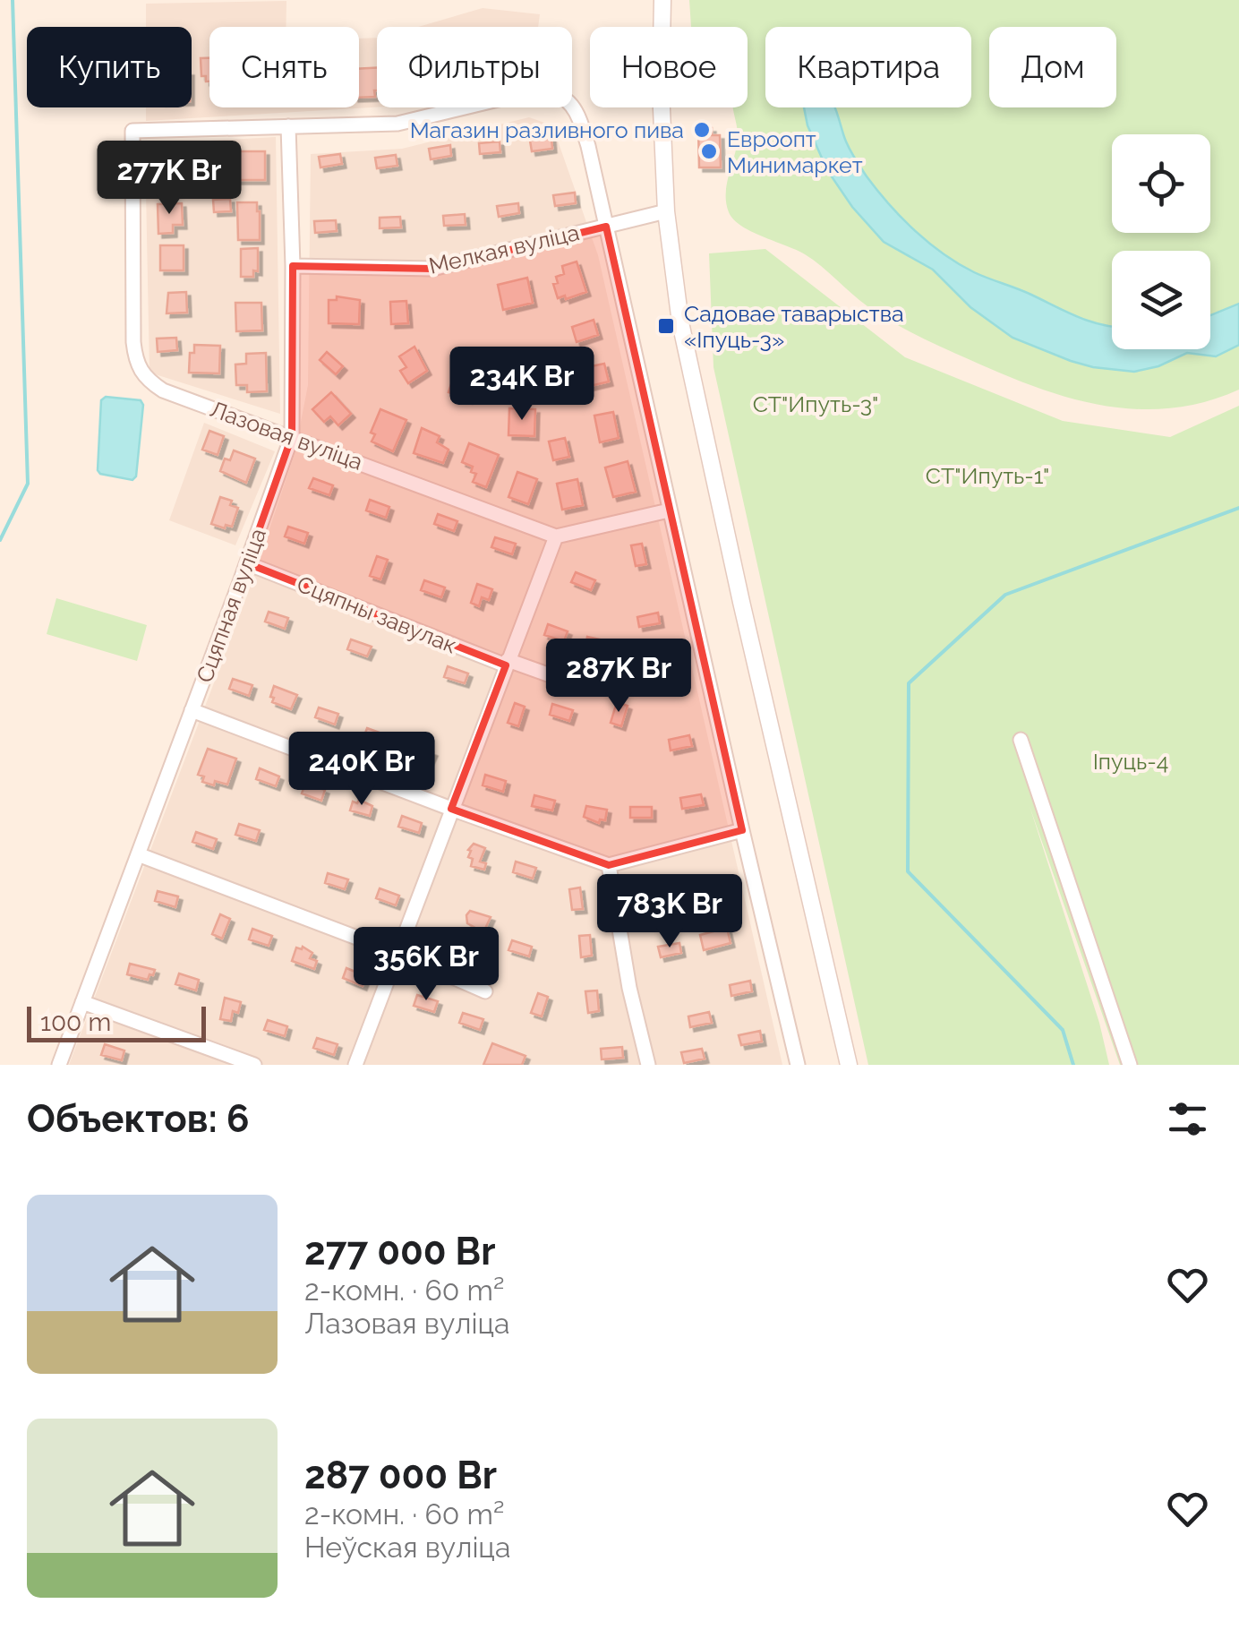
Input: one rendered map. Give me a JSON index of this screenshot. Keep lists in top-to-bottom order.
{
  "streets": {
    "street": [
      "Мелкая вуліца",
      "Лазовая вуліца",
      "Сцяпная вуліца",
      "Сцяпны завулак"
    ]
  },
  "crossings": [
    ["Мелкая вуліца", "Сцяпная вуліца"],
    ["Лазовая вуліца", "Сцяпная вуліца"],
    ["Сцяпная вуліца", "Сцяпны завулак"]
  ],
  "parks": ["СТ\"Ипуть-3\"", "СТ\"Ипуть-1\"", "Іпуць-4"],
  "places": {
    "other": ["Магазин разливного пива", "Евроопт Минимаркет"],
    "transit": ["Садовае таварыства «Іпуць-3»"]
  },
  "scale_bar": "100 m",
  "page": {
    "chip": [
      "Купить",
      "Снять",
      "Фильтры",
      "Новое",
      "Квартира",
      "Дом"
    ],
    "price": [
      "277K Br",
      "234K Br",
      "287K Br",
      "240K Br",
      "783K Br",
      "356K Br"
    ],
    "scale": "100 m",
    "heading": "Объектов: 6",
    "list": [
      {
        "name": "277 000 Br",
        "note": "2-комн. · 60 m² · Лазовая вуліца"
      },
      {
        "name": "287 000 Br",
        "note": "2-комн. · 60 m² · Неўская вуліца"
      }
    ]
  }
}
